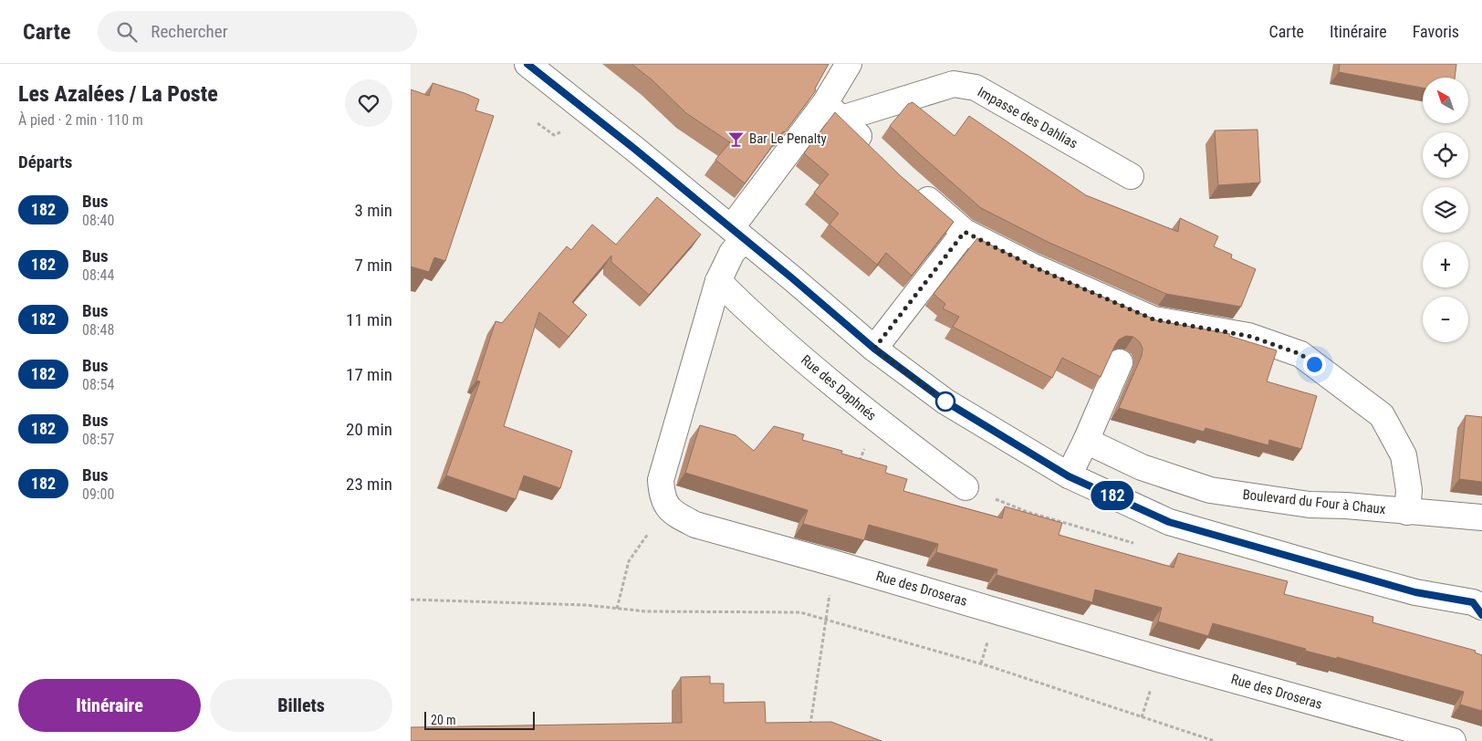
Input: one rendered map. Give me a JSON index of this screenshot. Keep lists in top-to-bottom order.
{
  "streets": {
    "street": [
      "Impasse des Dahlias",
      "Rue des Daphnés",
      "Boulevard du Four à Chaux",
      "Rue des Droseras"
    ]
  },
  "places": {
    "bar": ["Bar Le Penalty"]
  },
  "lines": ["bus line 182"],
  "scale_bar": "20 m",
  "north": "top left",
  "page": {
    "header": "Carte",
    "search": "Rechercher",
    "nav": ["Carte", "Itinéraire", "Favoris"],
    "heading": [
      ["Les Azalées / La Poste", "À pied · 2 min · 110 m"],
      "Départs"
    ],
    "on_map": "182",
    "map_buttons": ["+", "−"],
    "list": [
      {
        "mark": "182",
        "name": "Bus",
        "note": "08:40",
        "value": "3 min"
      },
      {
        "mark": "182",
        "name": "Bus",
        "note": "08:44",
        "value": "7 min"
      },
      {
        "mark": "182",
        "name": "Bus",
        "note": "08:48",
        "value": "11 min"
      },
      {
        "mark": "182",
        "name": "Bus",
        "note": "08:54",
        "value": "17 min"
      },
      {
        "mark": "182",
        "name": "Bus",
        "note": "08:57",
        "value": "20 min"
      },
      {
        "mark": "182",
        "name": "Bus",
        "note": "09:00",
        "value": "23 min"
      }
    ],
    "buttons": ["Itinéraire", "Billets"],
    "scale": "20 m"
  }
}
